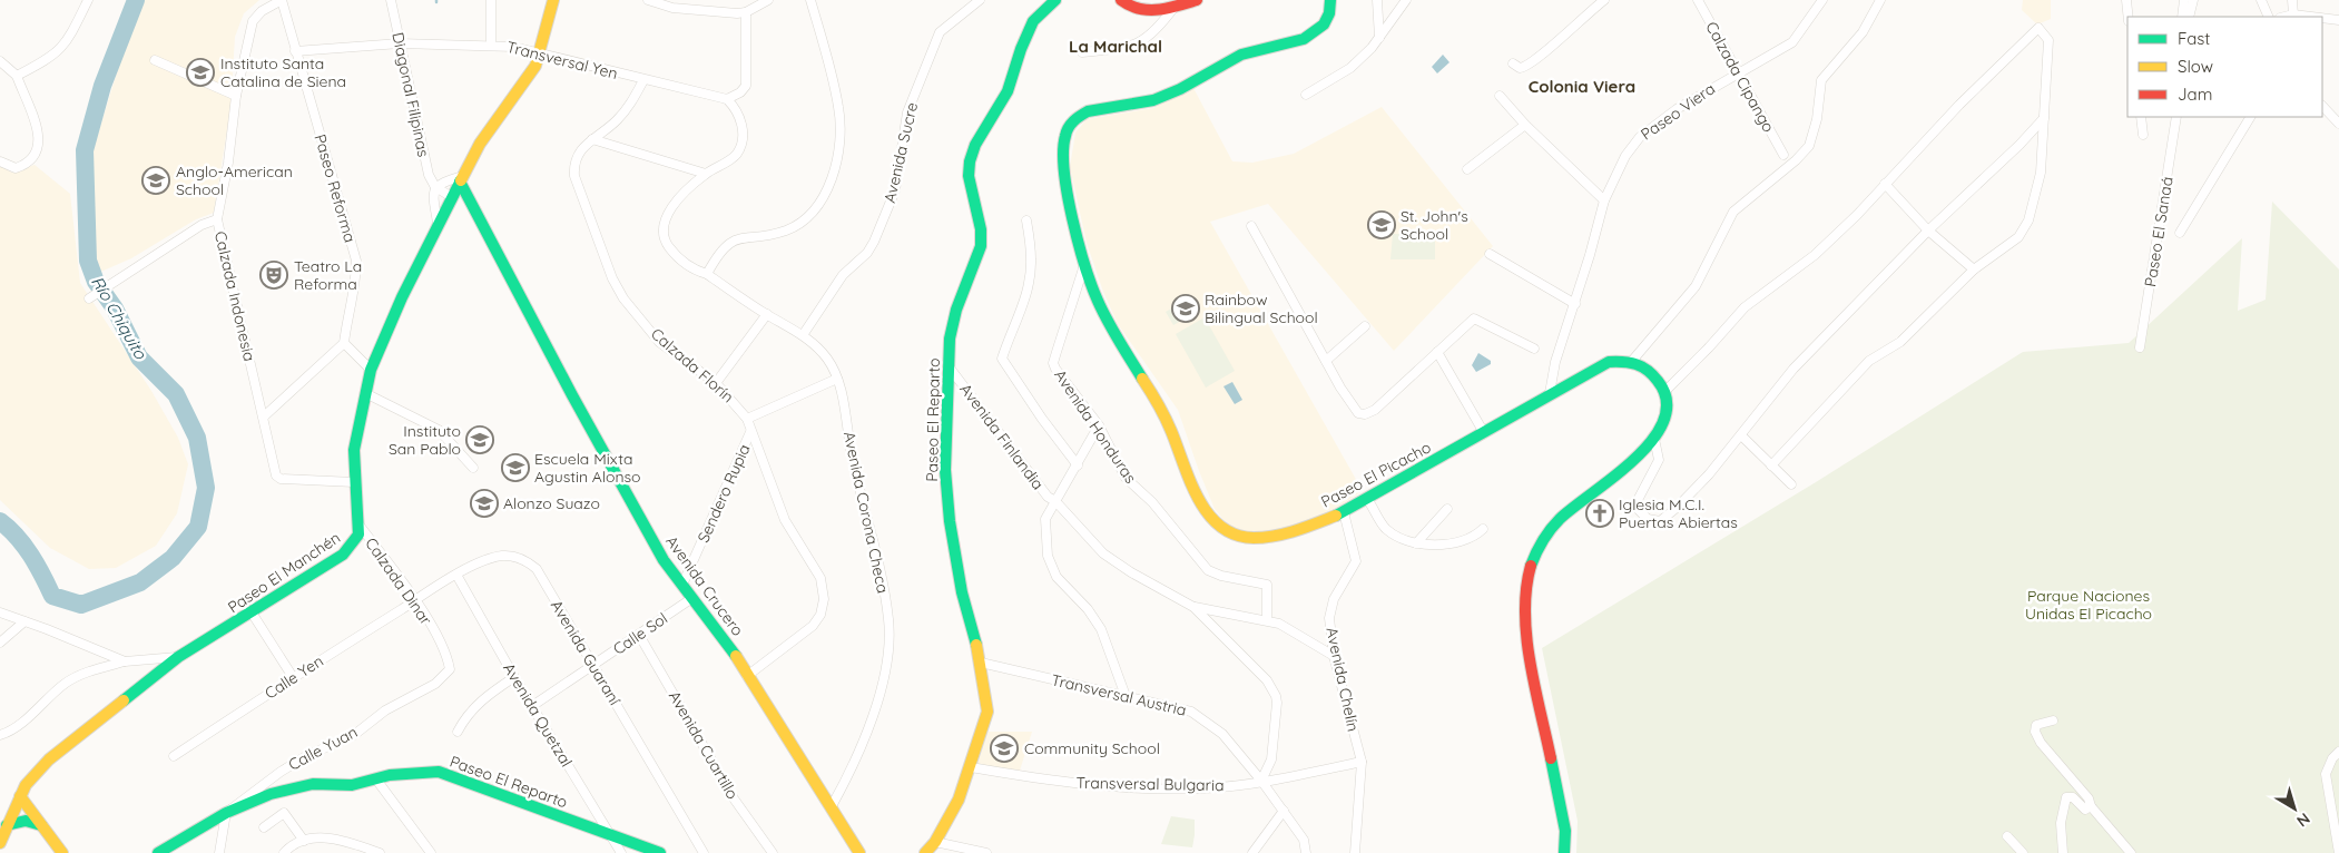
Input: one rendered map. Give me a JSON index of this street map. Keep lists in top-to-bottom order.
{
  "streets": {
    "street": [
      "Transversal Yen",
      "Calzada Cipango",
      "Diagonal Filipinas",
      "Paseo Viera",
      "Avenida Sucre",
      "Paseo Reforma",
      "Paseo El Sanaá",
      "Calzada Indonesia",
      "Calzada Florín",
      "Paseo El Reparto",
      "Avenida Honduras",
      "Avenida Finlandia",
      "Paseo El Picacho",
      "Sendero Rupia",
      "Avenida Corona Checa",
      "Paseo El Manchén",
      "Calzada Dinar",
      "Avenida Crucero",
      "Calle Sol",
      "Avenida Guaraní",
      "Calle Yen",
      "Avenida Chelín",
      "Transversal Austria",
      "Avenida Quetzal",
      "Avenida Cuartillo",
      "Calle Yuan",
      "Transversal Bulgaria"
    ]
  },
  "crossings": [
    ["Transversal Yen", "Diagonal Filipinas"],
    ["Transversal Yen", "Paseo Reforma"],
    ["Transversal Yen", "Calzada Florín"],
    ["Transversal Yen", "Avenida Corona Checa"],
    ["Calzada Cipango", "Paseo Viera"],
    ["Paseo Viera", "Paseo El Picacho"],
    ["Avenida Sucre", "Avenida Corona Checa"],
    ["Paseo Reforma", "Calzada Indonesia"],
    ["Calzada Florín", "Sendero Rupia"],
    ["Calzada Florín", "Avenida Crucero"],
    ["Paseo El Reparto", "Avenida Finlandia"],
    ["Paseo El Reparto", "Transversal Austria"],
    ["Paseo El Reparto", "Avenida Quetzal"],
    ["Paseo El Reparto", "Calle Yuan"],
    ["Paseo El Reparto", "Transversal Bulgaria"],
    ["Avenida Honduras", "Paseo El Picacho"],
    ["Avenida Finlandia", "Transversal Austria"],
    ["Avenida Finlandia", "Transversal Bulgaria"],
    ["Paseo El Picacho", "Avenida Chelín"],
    ["Sendero Rupia", "Avenida Crucero"],
    ["Avenida Corona Checa", "Avenida Crucero"],
    ["Paseo El Manchén", "Calzada Dinar"],
    ["Calzada Dinar", "Avenida Guaraní"],
    ["Calzada Dinar", "Calle Yen"],
    ["Calzada Dinar", "Calle Yuan"],
    ["Avenida Crucero", "Calle Sol"],
    ["Calle Sol", "Avenida Guaraní"],
    ["Calle Sol", "Avenida Quetzal"],
    ["Calle Sol", "Avenida Cuartillo"],
    ["Avenida Guaraní", "Calle Yen"],
    ["Avenida Guaraní", "Avenida Quetzal"],
    ["Avenida Chelín", "Transversal Bulgaria"],
    ["Transversal Austria", "Transversal Bulgaria"]
  ],
  "districts": ["La Marichal", "Colonia Viera"],
  "water": ["Río Chiquito"],
  "parks": ["Parque Naciones Unidas El Picacho"],
  "places": {
    "school or university": [
      "Instituto Santa Catalina de Siena",
      "Anglo-American School",
      "St. John's School",
      "Rainbow Bilingual School",
      "Instituto San Pablo",
      "Escuela Mixta Agustin Alonso",
      "Alonzo Suazo",
      "Community School"
    ],
    "theatre": ["Teatro La Reforma"],
    "church": ["Iglesia M.C.I. Puertas Abiertas"]
  },
  "legend": ["Fast", "Slow", "Jam"],
  "north": "bottom right"
}
